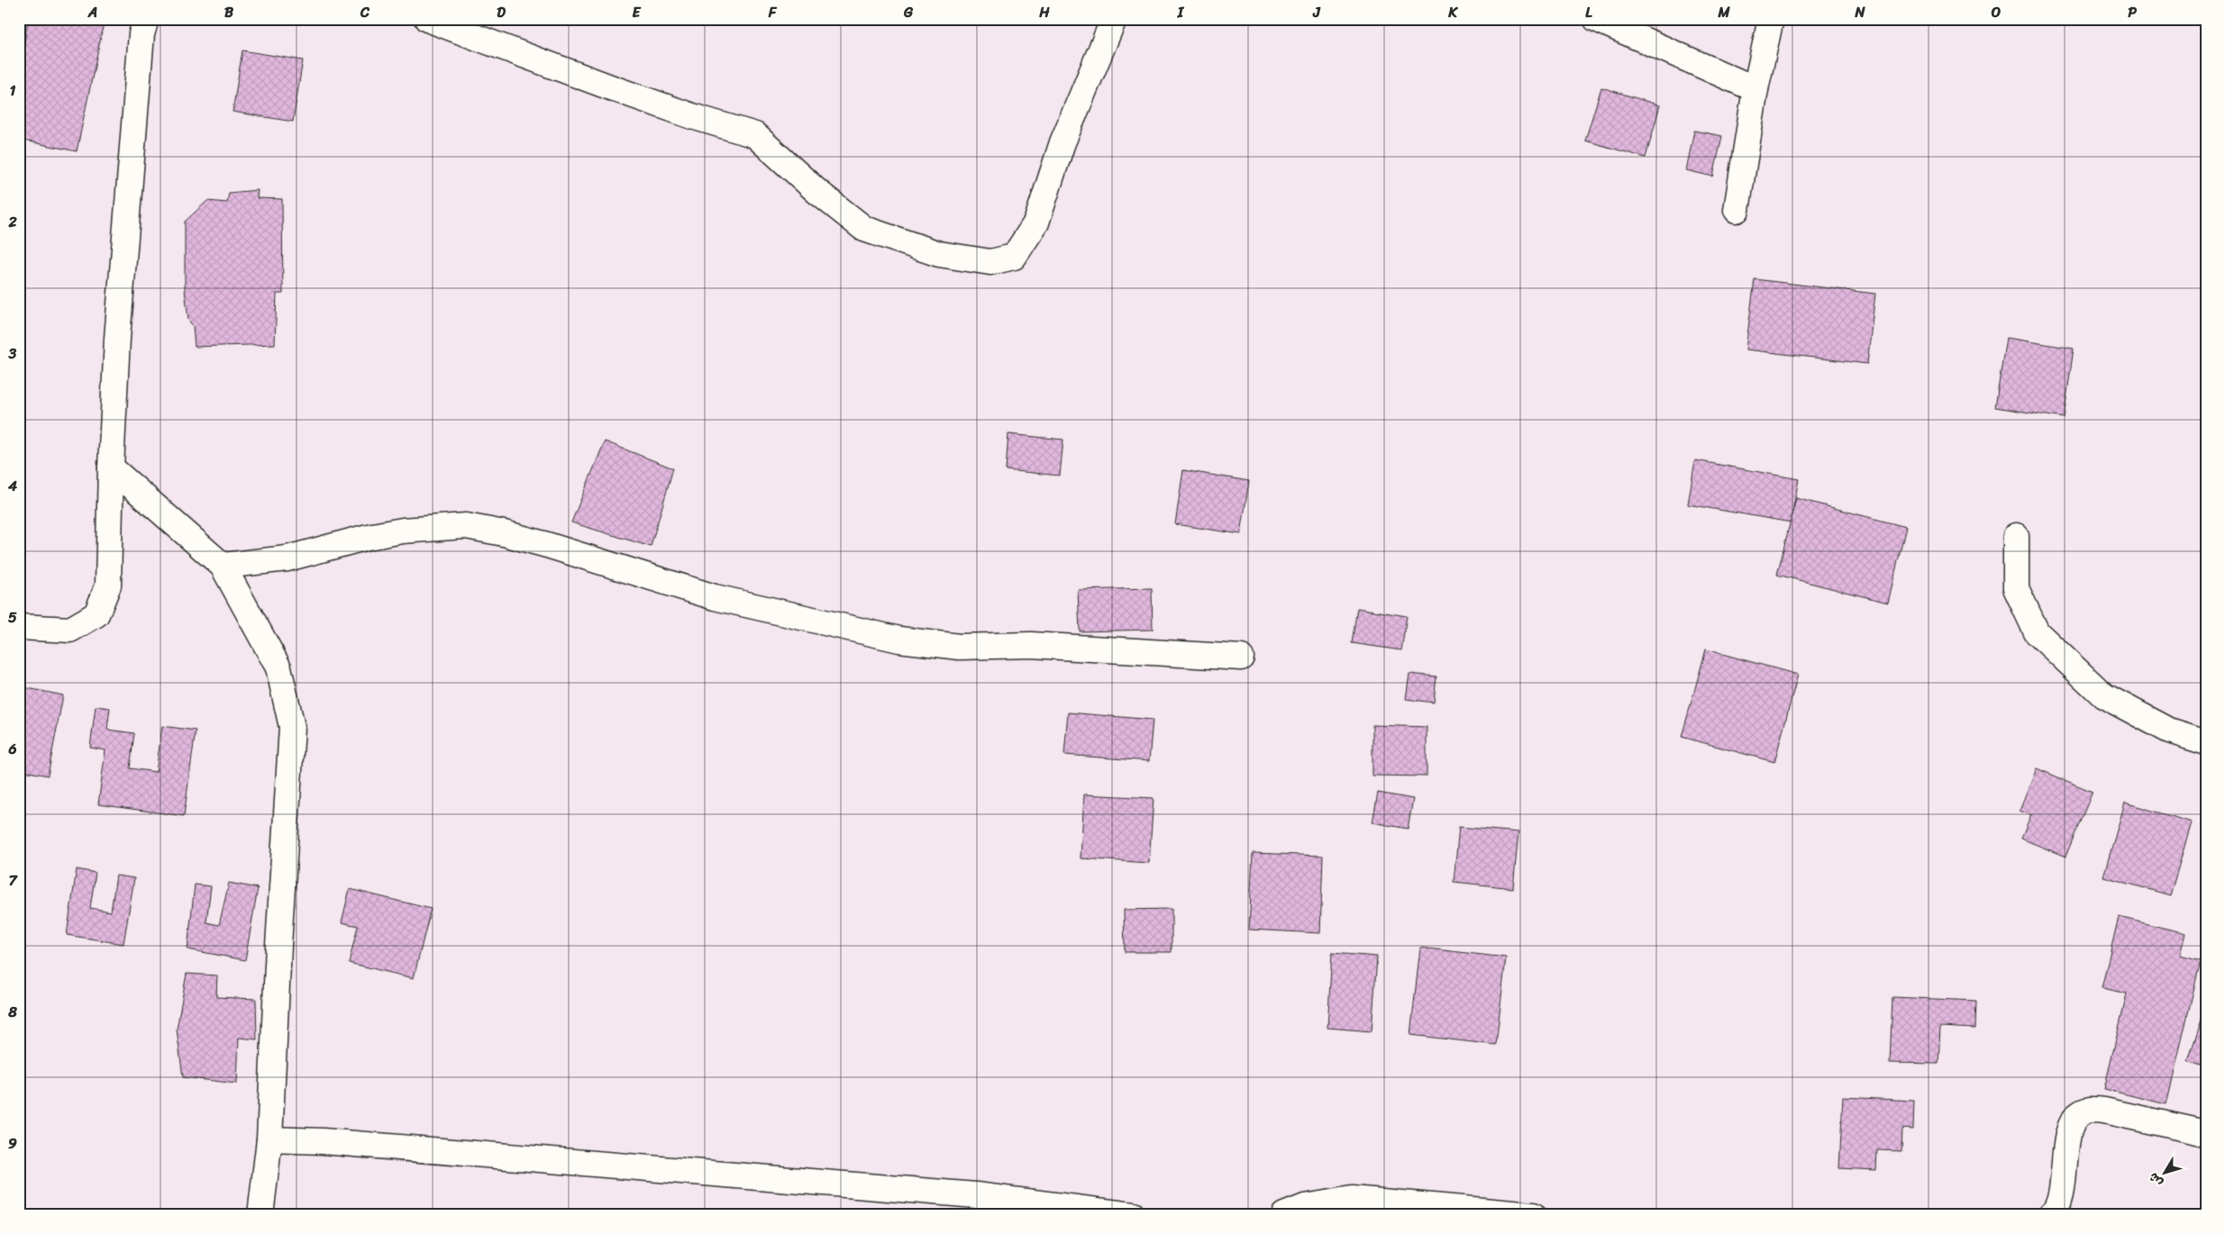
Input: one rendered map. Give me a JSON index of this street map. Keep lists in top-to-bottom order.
{
  "north": "bottom left",
  "grid": {
    "columns": [
      "A",
      "B",
      "C",
      "D",
      "E",
      "F",
      "G",
      "H",
      "I",
      "J",
      "K",
      "L",
      "M",
      "N",
      "O",
      "P"
    ],
    "rows": [
      "1",
      "2",
      "3",
      "4",
      "5",
      "6",
      "7",
      "8",
      "9"
    ]
  }
}
